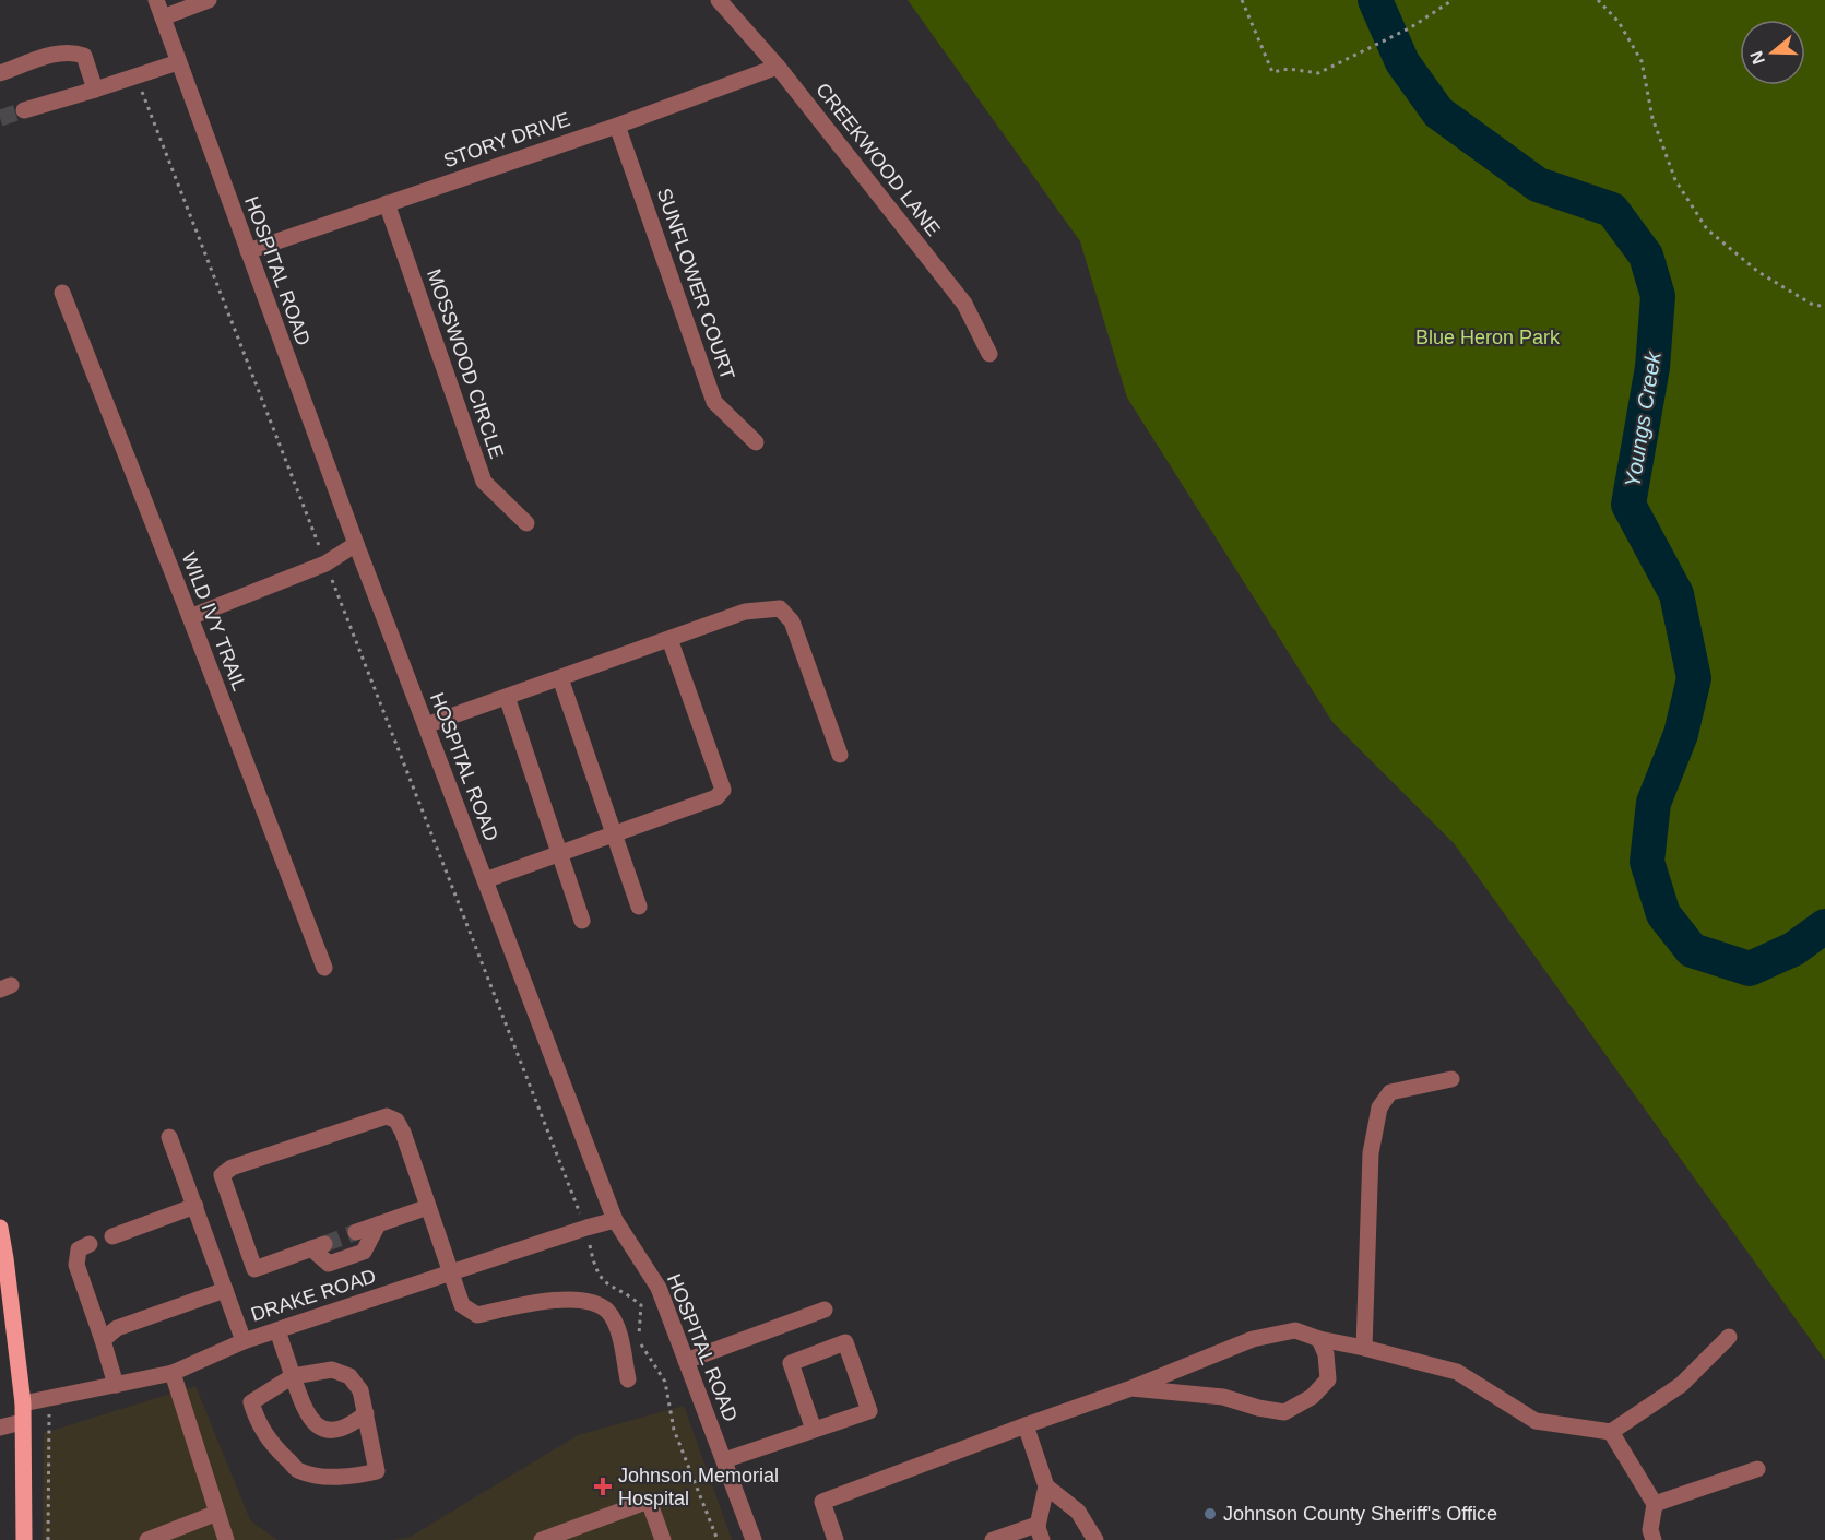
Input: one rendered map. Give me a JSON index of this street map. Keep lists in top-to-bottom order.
{
  "streets": {
    "street": [
      "STORY DRIVE",
      "CREEKWOOD LANE",
      "HOSPITAL ROAD",
      "SUNFLOWER COURT",
      "MOSSWOOD CIRCLE",
      "WILD IVY TRAIL",
      "DRAKE ROAD"
    ]
  },
  "crossings": [
    ["STORY DRIVE", "CREEKWOOD LANE"],
    ["STORY DRIVE", "HOSPITAL ROAD"],
    ["STORY DRIVE", "SUNFLOWER COURT"],
    ["STORY DRIVE", "MOSSWOOD CIRCLE"],
    ["HOSPITAL ROAD", "DRAKE ROAD"]
  ],
  "water": ["Youngs Creek"],
  "parks": ["Blue Heron Park"],
  "places": {
    "health": ["Johnson Memorial Hospital"],
    "other": ["Johnson County Sheriff's Office"]
  },
  "north": "left"
}
